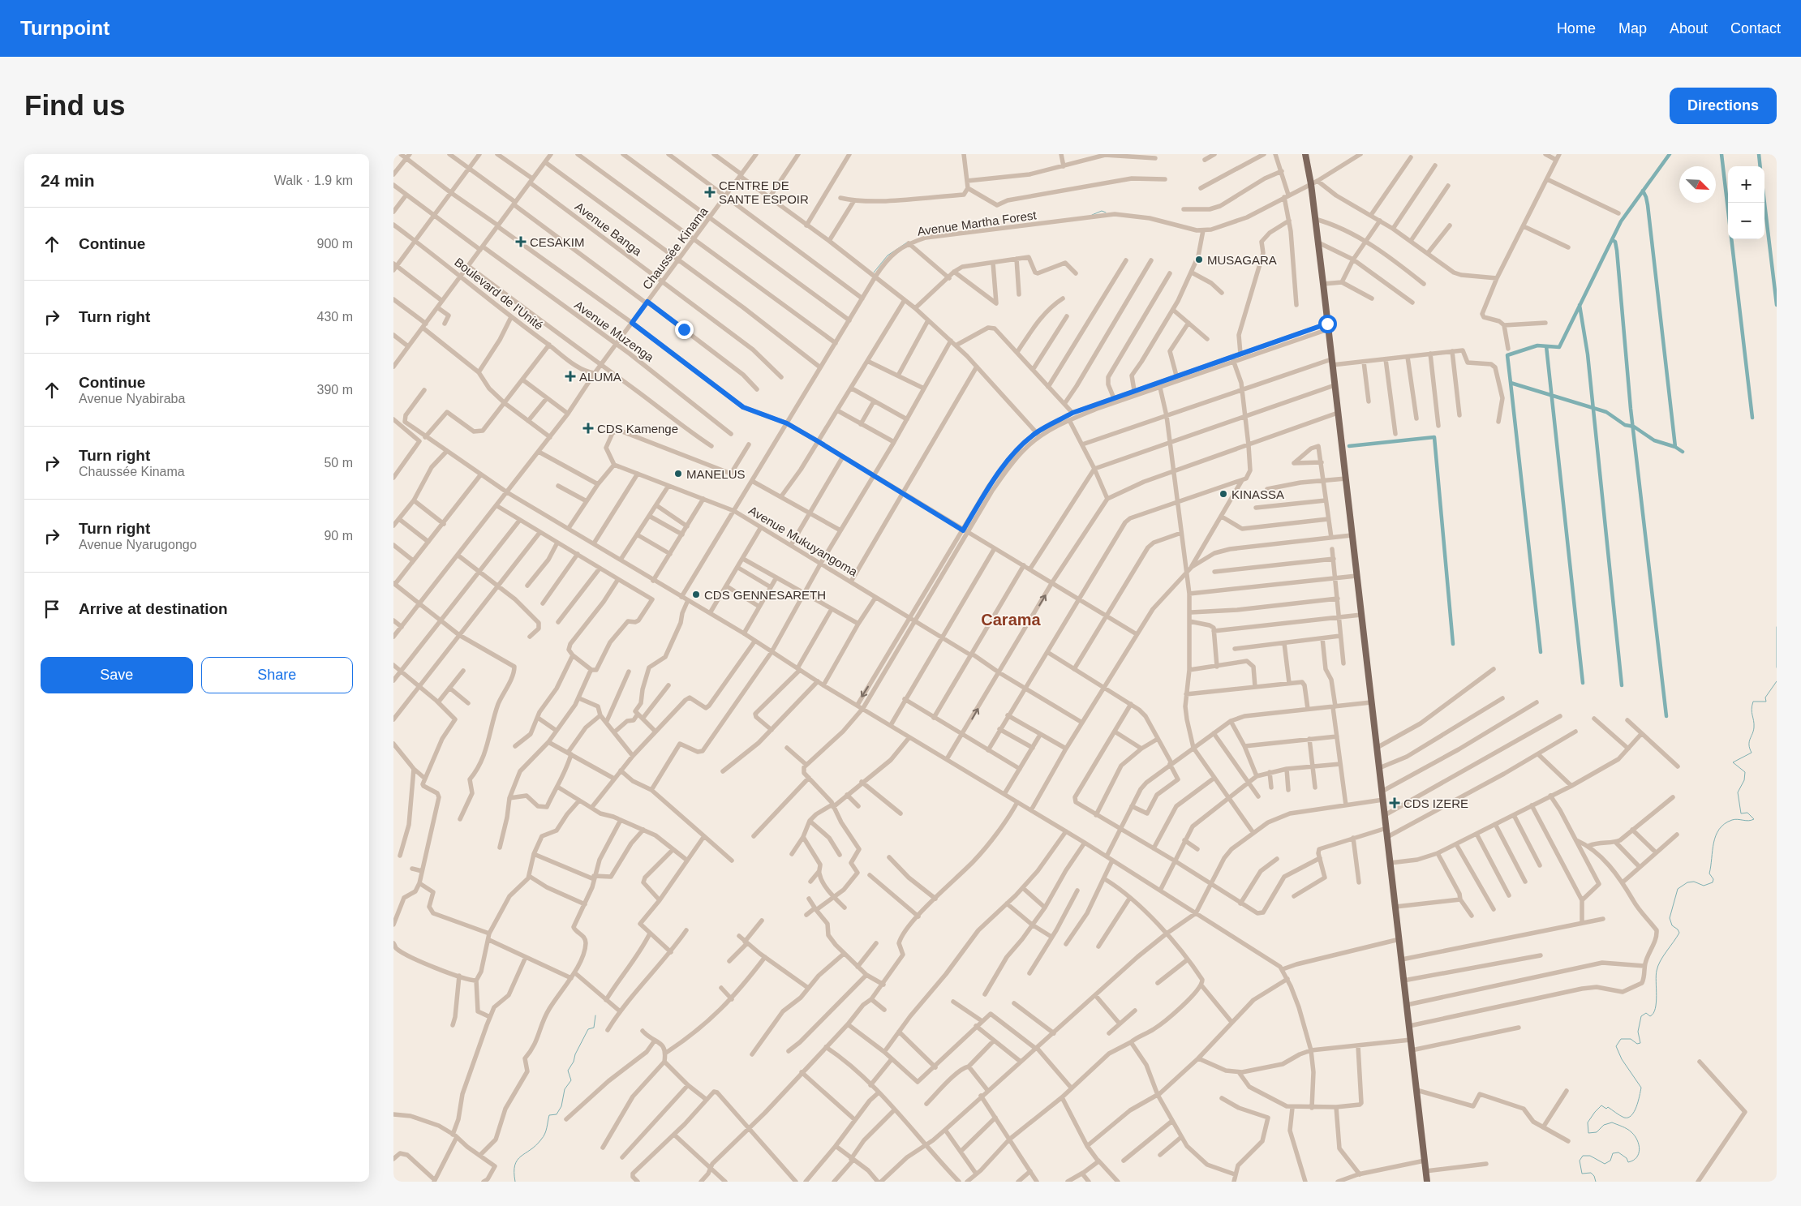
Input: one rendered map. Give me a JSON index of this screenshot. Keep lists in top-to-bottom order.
{
  "streets": {
    "street": [
      "Avenue Martha Forest",
      "Avenue Banga",
      "Chaussée Kinama",
      "Boulevard de l'Unité",
      "Avenue Muzenga",
      "Avenue Mukuyangoma"
    ]
  },
  "crossings": [
    ["Avenue Martha Forest", "Avenue Mukuyangoma"],
    ["Avenue Banga", "Chaussée Kinama"],
    ["Chaussée Kinama", "Boulevard de l'Unité"],
    ["Chaussée Kinama", "Avenue Muzenga"]
  ],
  "districts": ["Carama"],
  "places": {
    "health": [
      "CENTRE DE SANTE ESPOIR",
      "CESAKIM",
      "ALUMA",
      "CDS Kamenge",
      "CDS IZERE"
    ],
    "other": [
      "MUSAGARA",
      "MANELUS",
      "KINASSA",
      "CDS GENNESARETH"
    ]
  },
  "north": "bottom right",
  "page": {
    "header": "Turnpoint",
    "nav": [
      "Home",
      "Map",
      "About",
      "Contact"
    ],
    "buttons": [
      "Directions",
      ["Save", "Share"]
    ],
    "title": "Find us",
    "heading": ["24 min", "Walk · 1.9 km"],
    "map_buttons": ["+", "−"],
    "list": [
      ["Continue", "900 m"],
      ["Turn right", "430 m"],
      ["Continue", "Avenue Nyabiraba", "390 m"],
      ["Turn right", "Chaussée Kinama", "50 m"],
      ["Turn right", "Avenue Nyarugongo", "90 m"],
      "Arrive at destination"
    ]
  }
}
